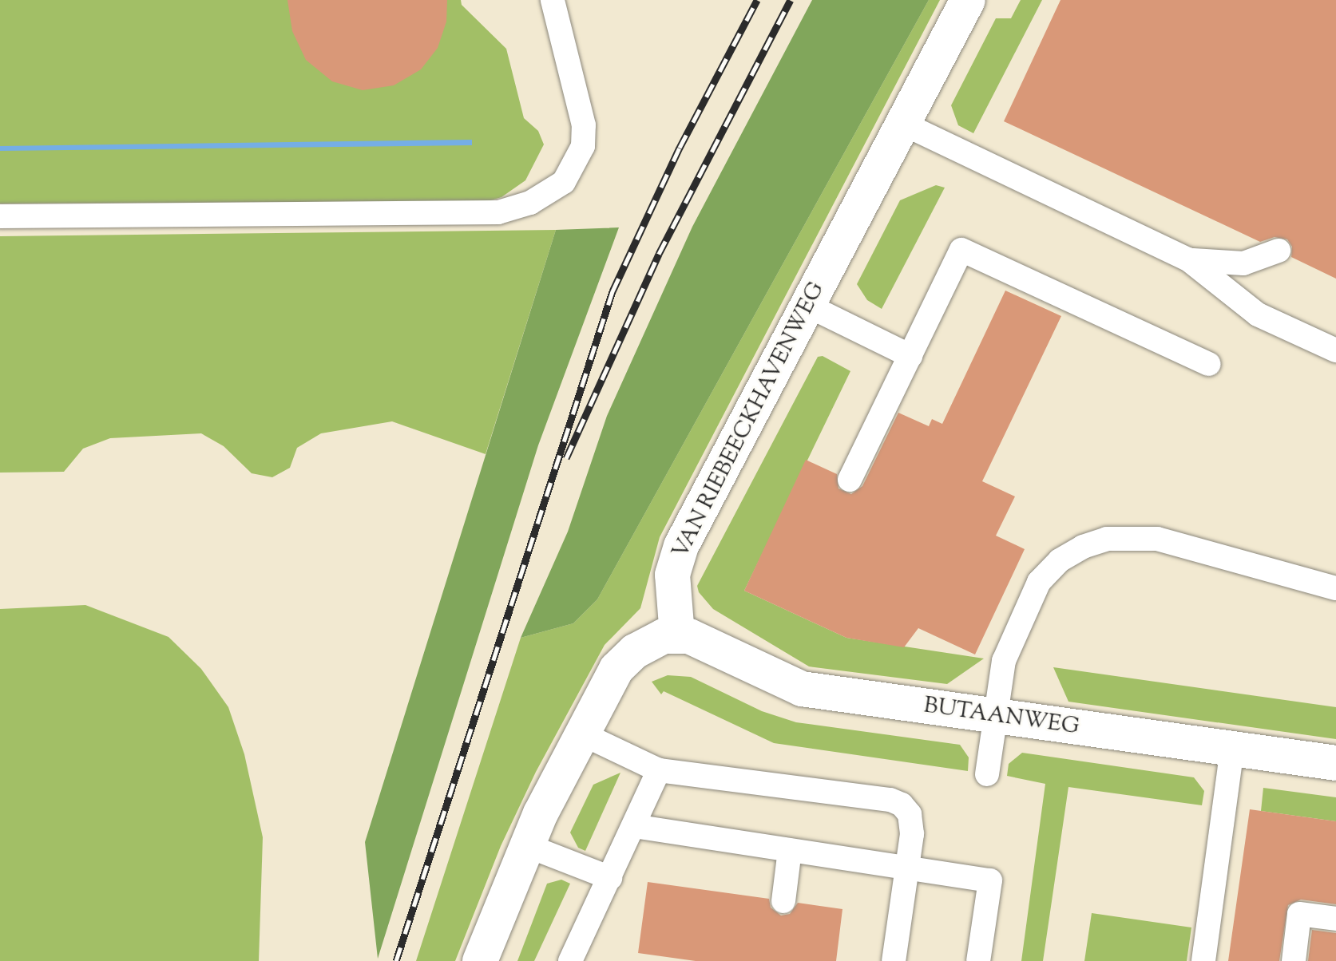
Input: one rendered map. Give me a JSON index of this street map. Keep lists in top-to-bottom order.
{
  "streets": {
    "street": ["VAN RIEBEECKHAVENWEG", "BUTAANWEG"]
  },
  "crossings": [
    ["VAN RIEBEECKHAVENWEG", "BUTAANWEG"]
  ]
}
